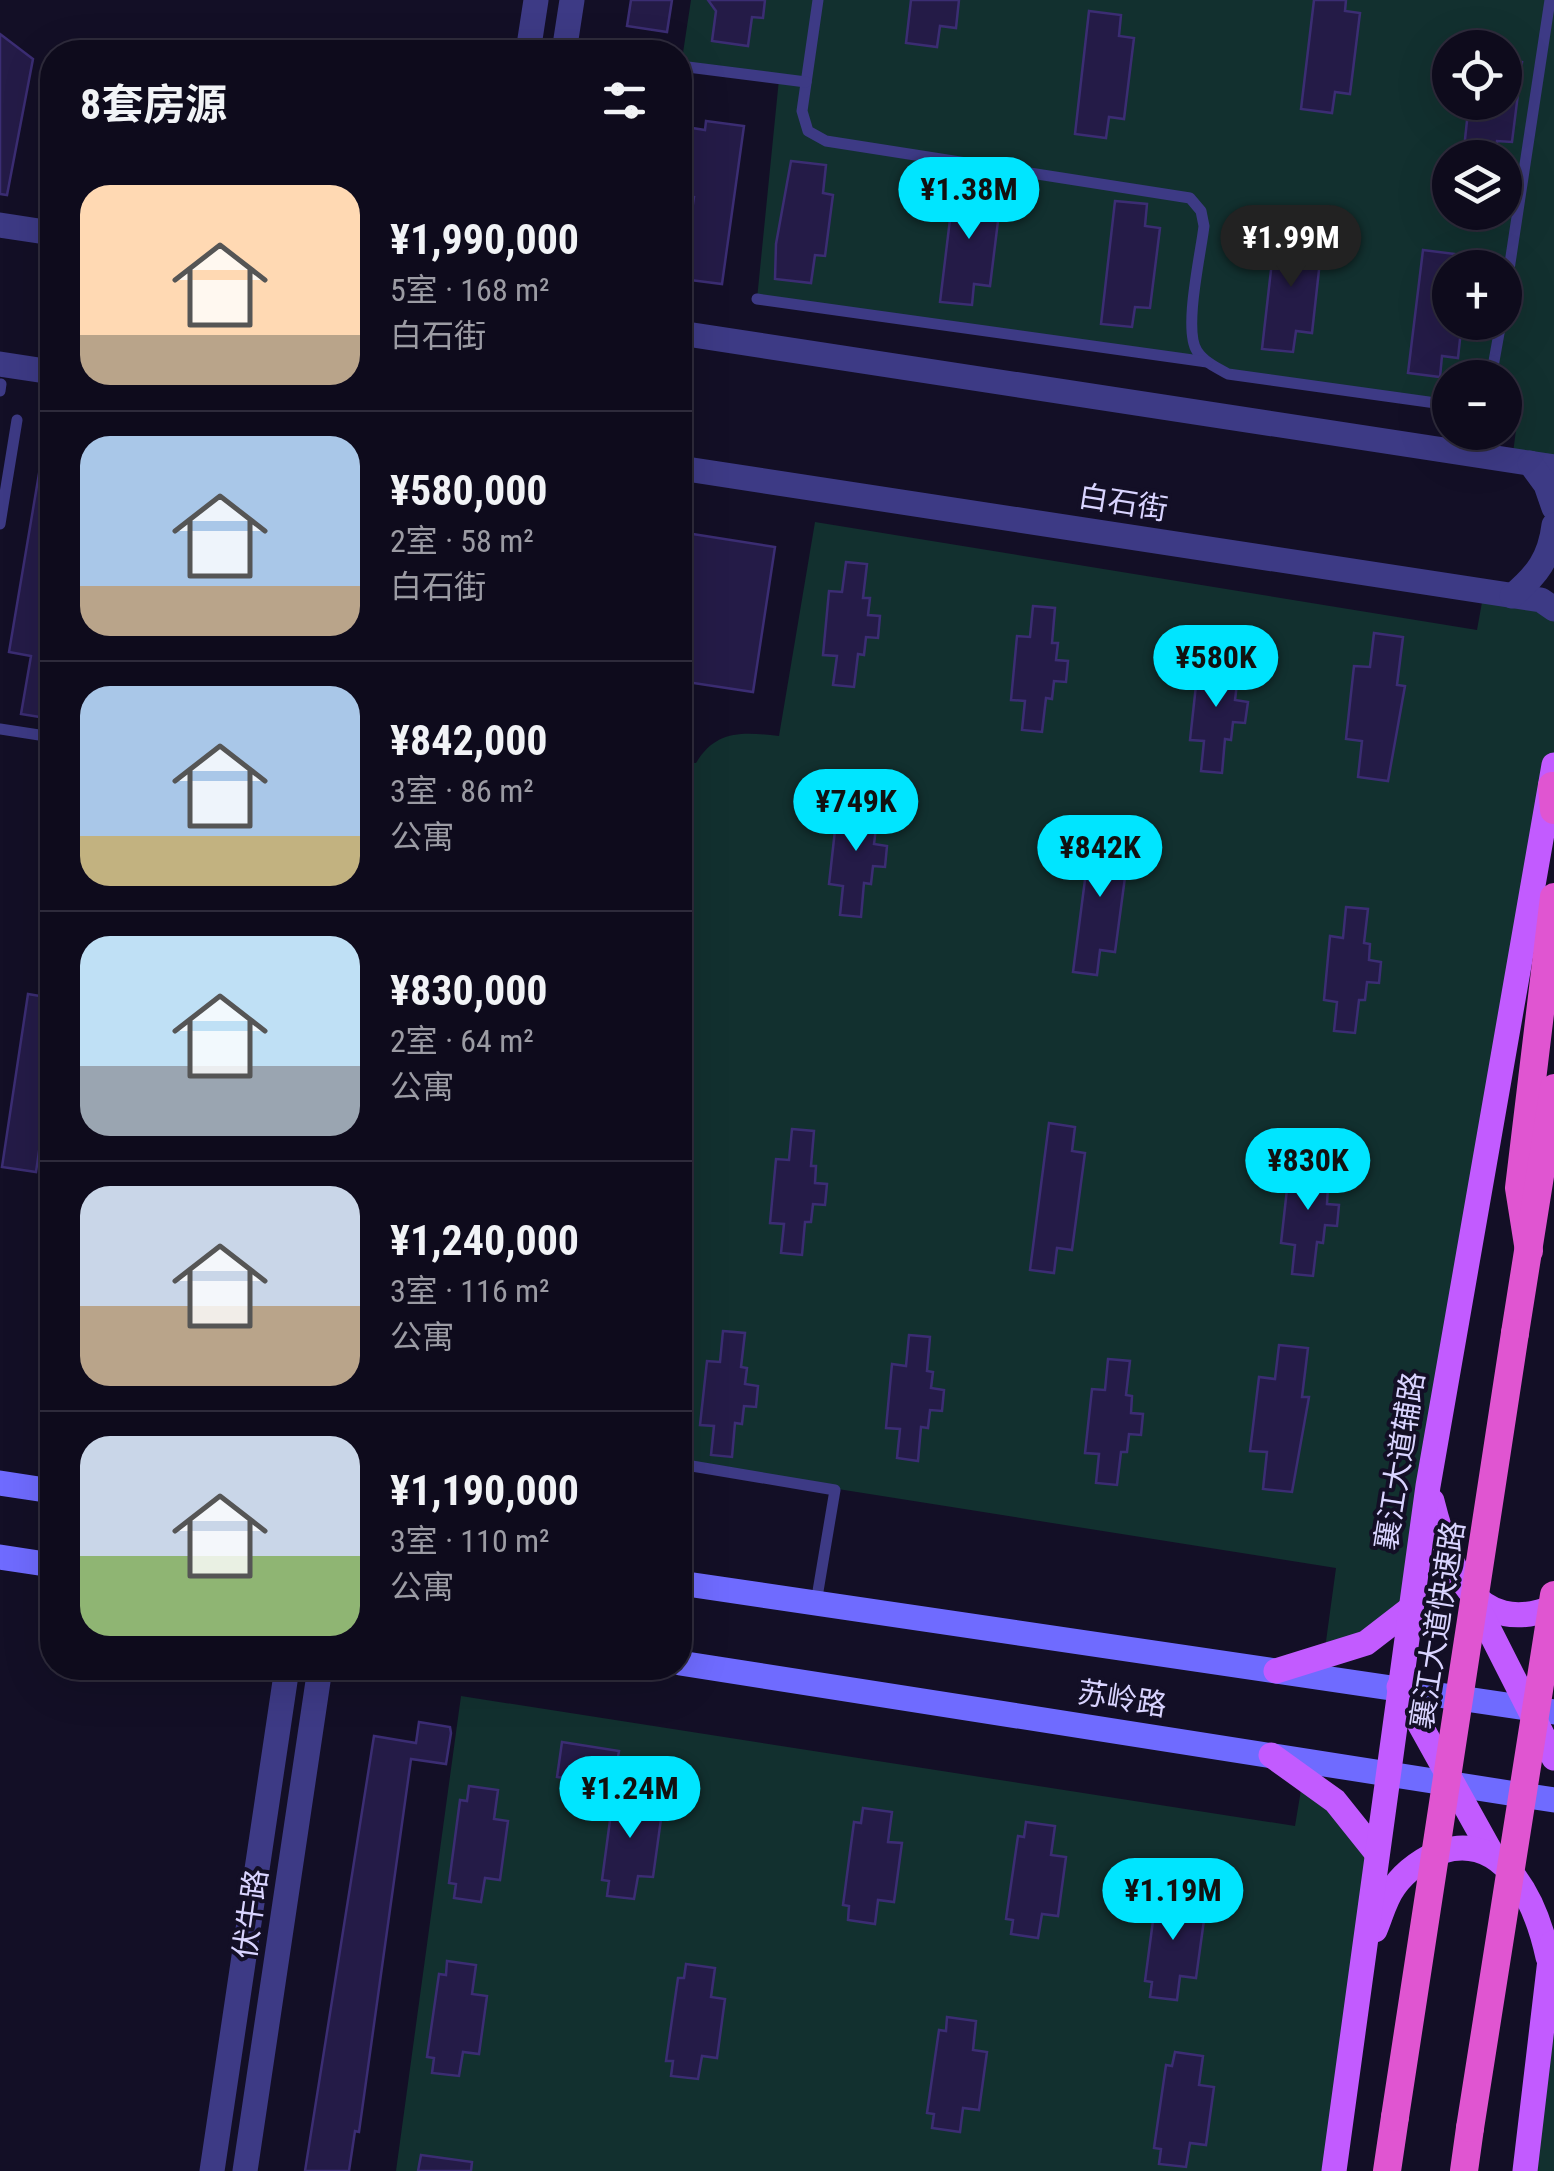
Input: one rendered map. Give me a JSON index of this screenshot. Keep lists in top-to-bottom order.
{
  "streets": {
    "highway": ["襄江大道快速路"],
    "main road": ["襄江大道辅路", "苏岭路"],
    "street": ["白石街", "伏牛路"]
  },
  "crossings": [
    ["襄江大道辅路", "苏岭路"]
  ],
  "page": {
    "map_buttons": ["+", "−"],
    "heading": "8套房源",
    "price": [
      "¥1.38M",
      "¥1.99M",
      "¥580K",
      "¥749K",
      "¥842K",
      "¥830K",
      "¥1.24M",
      "¥1.19M"
    ],
    "list": [
      {
        "name": "¥1,990,000",
        "note": "5室 · 168 m² · 白石街"
      },
      {
        "name": "¥580,000",
        "note": "2室 · 58 m² · 白石街"
      },
      {
        "name": "¥842,000",
        "note": "3室 · 86 m² · 公寓"
      },
      {
        "name": "¥830,000",
        "note": "2室 · 64 m² · 公寓"
      },
      {
        "name": "¥1,240,000",
        "note": "3室 · 116 m² · 公寓"
      },
      {
        "name": "¥1,190,000",
        "note": "3室 · 110 m² · 公寓"
      }
    ]
  }
}
